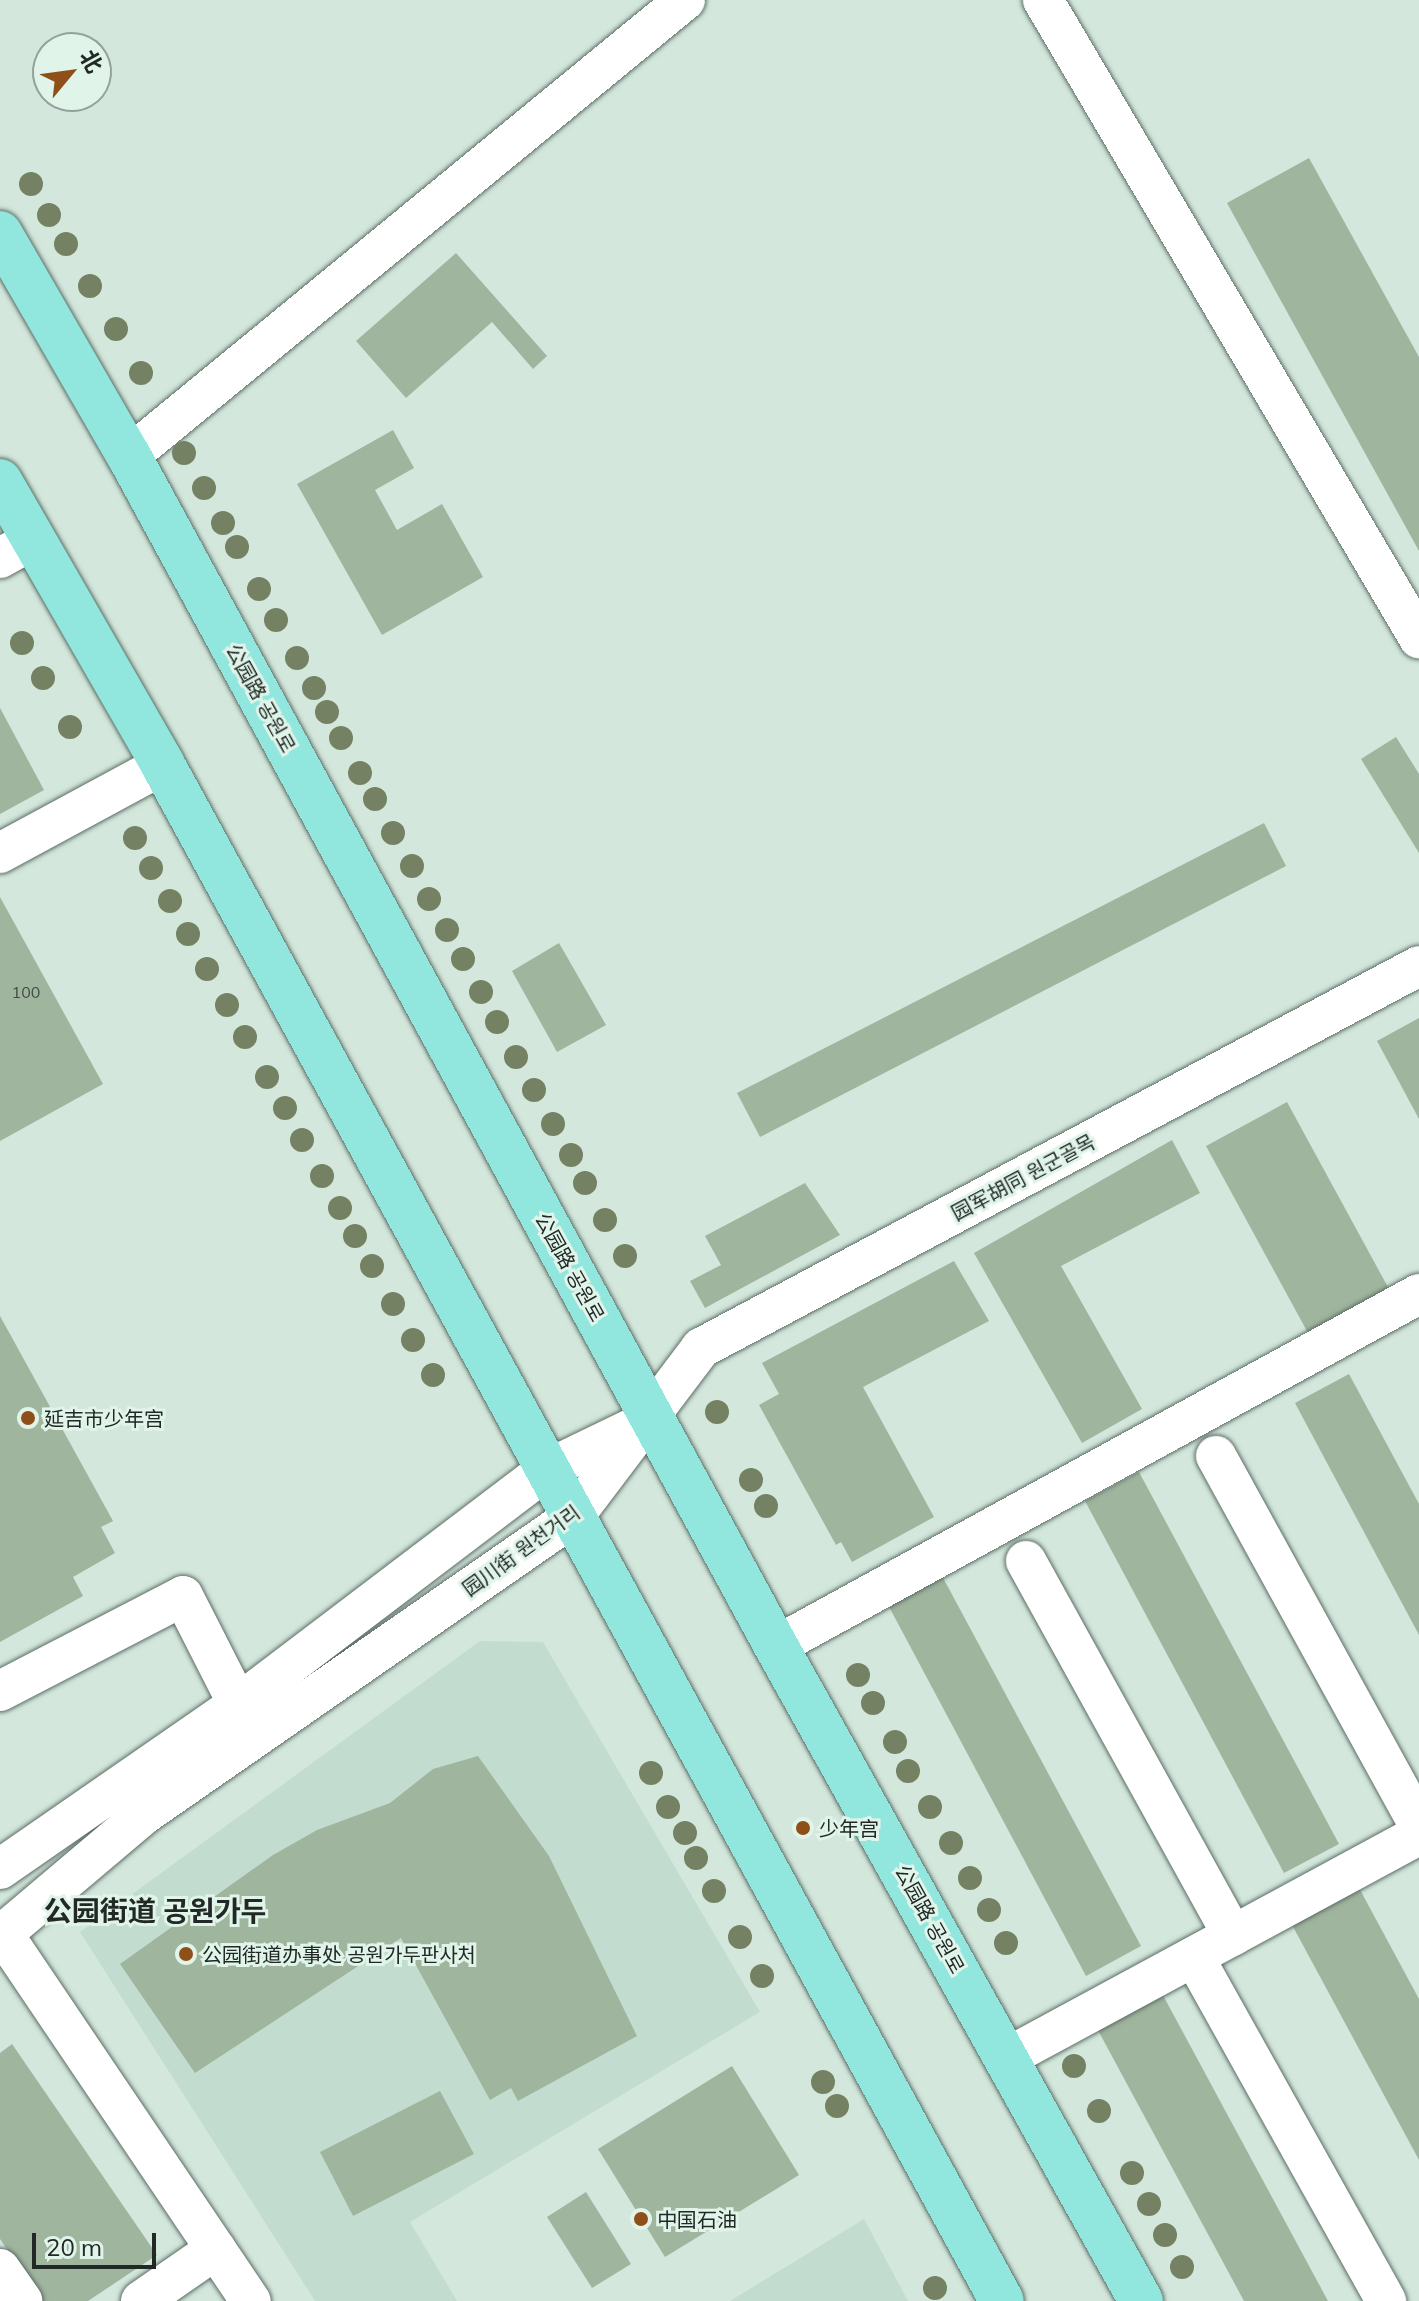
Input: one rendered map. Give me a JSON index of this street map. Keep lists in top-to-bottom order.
{
  "streets": {
    "main road": ["公园路 공원로"],
    "street": ["园军胡同 원군골목", "园川街 원천거리"]
  },
  "crossings": [
    ["公园路 공원로", "园军胡同 원군골목"],
    ["公园路 공원로", "园川街 원천거리"],
    ["园军胡同 원군골목", "园川街 원천거리"]
  ],
  "districts": ["公园街道 공원가두"],
  "places": [
    "延吉市少年宫",
    "少年宫",
    "公园街道办事处 공원가두판사처",
    "中国石油"
  ],
  "house_numbers": ["100"],
  "scale_bar": "20 m",
  "north": "top right"
}
